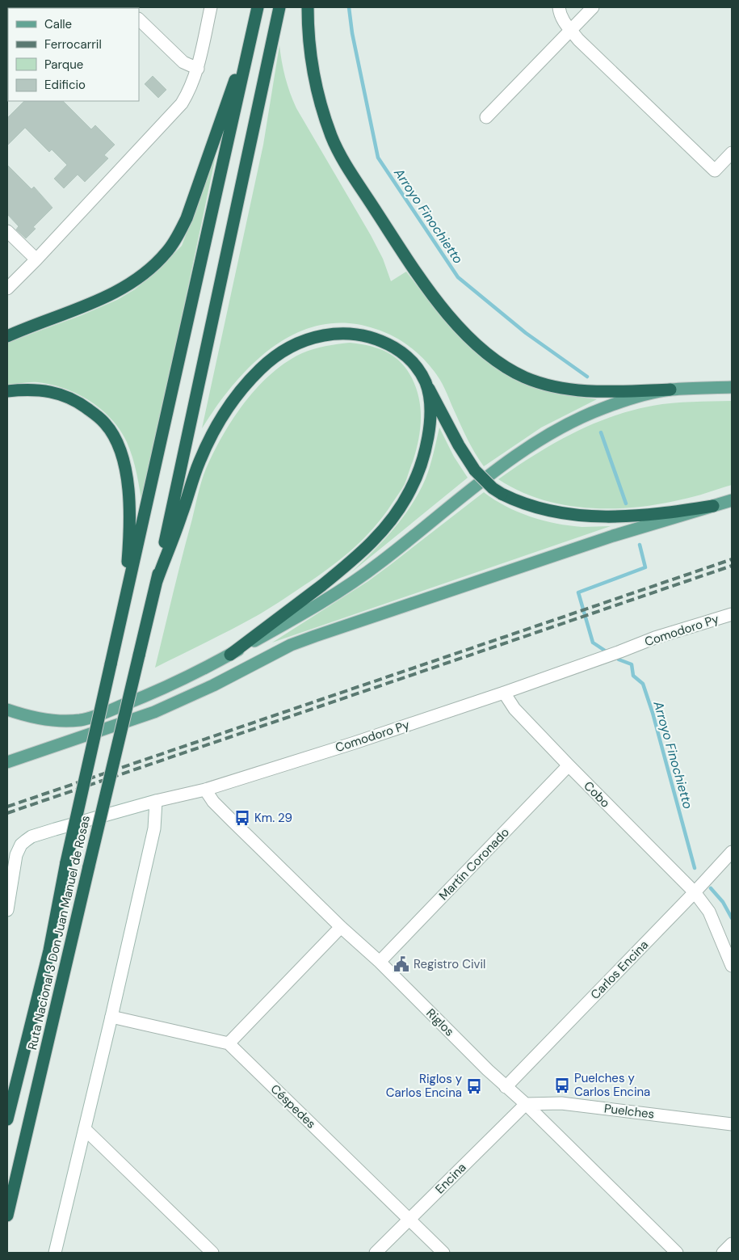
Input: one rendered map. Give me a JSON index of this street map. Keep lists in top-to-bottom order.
{
  "streets": {
    "highway": ["Ruta Nacional 3 Don Juan Manuel de Rosas"],
    "street": [
      "Comodoro Py",
      "Cobo",
      "Martín Coronado",
      "Carlos Encina",
      "Riglos",
      "Céspedes",
      "Puelches",
      "Encina"
    ]
  },
  "crossings": [
    ["Comodoro Py", "Cobo"],
    ["Comodoro Py", "Riglos"],
    ["Cobo", "Martín Coronado"],
    ["Cobo", "Carlos Encina"],
    ["Martín Coronado", "Riglos"],
    ["Carlos Encina", "Riglos"],
    ["Riglos", "Puelches"],
    ["Riglos", "Encina"],
    ["Céspedes", "Encina"],
    ["Puelches", "Encina"]
  ],
  "water": ["Arroyo Finochietto"],
  "places": {
    "bus stop": ["Km. 29", "Puelches y Carlos Encina", "Riglos y Carlos Encina"],
    "public building": ["Registro Civil"]
  },
  "legend": [
    "Calle",
    "Ferrocarril",
    "Parque",
    "Edificio"
  ]
}
